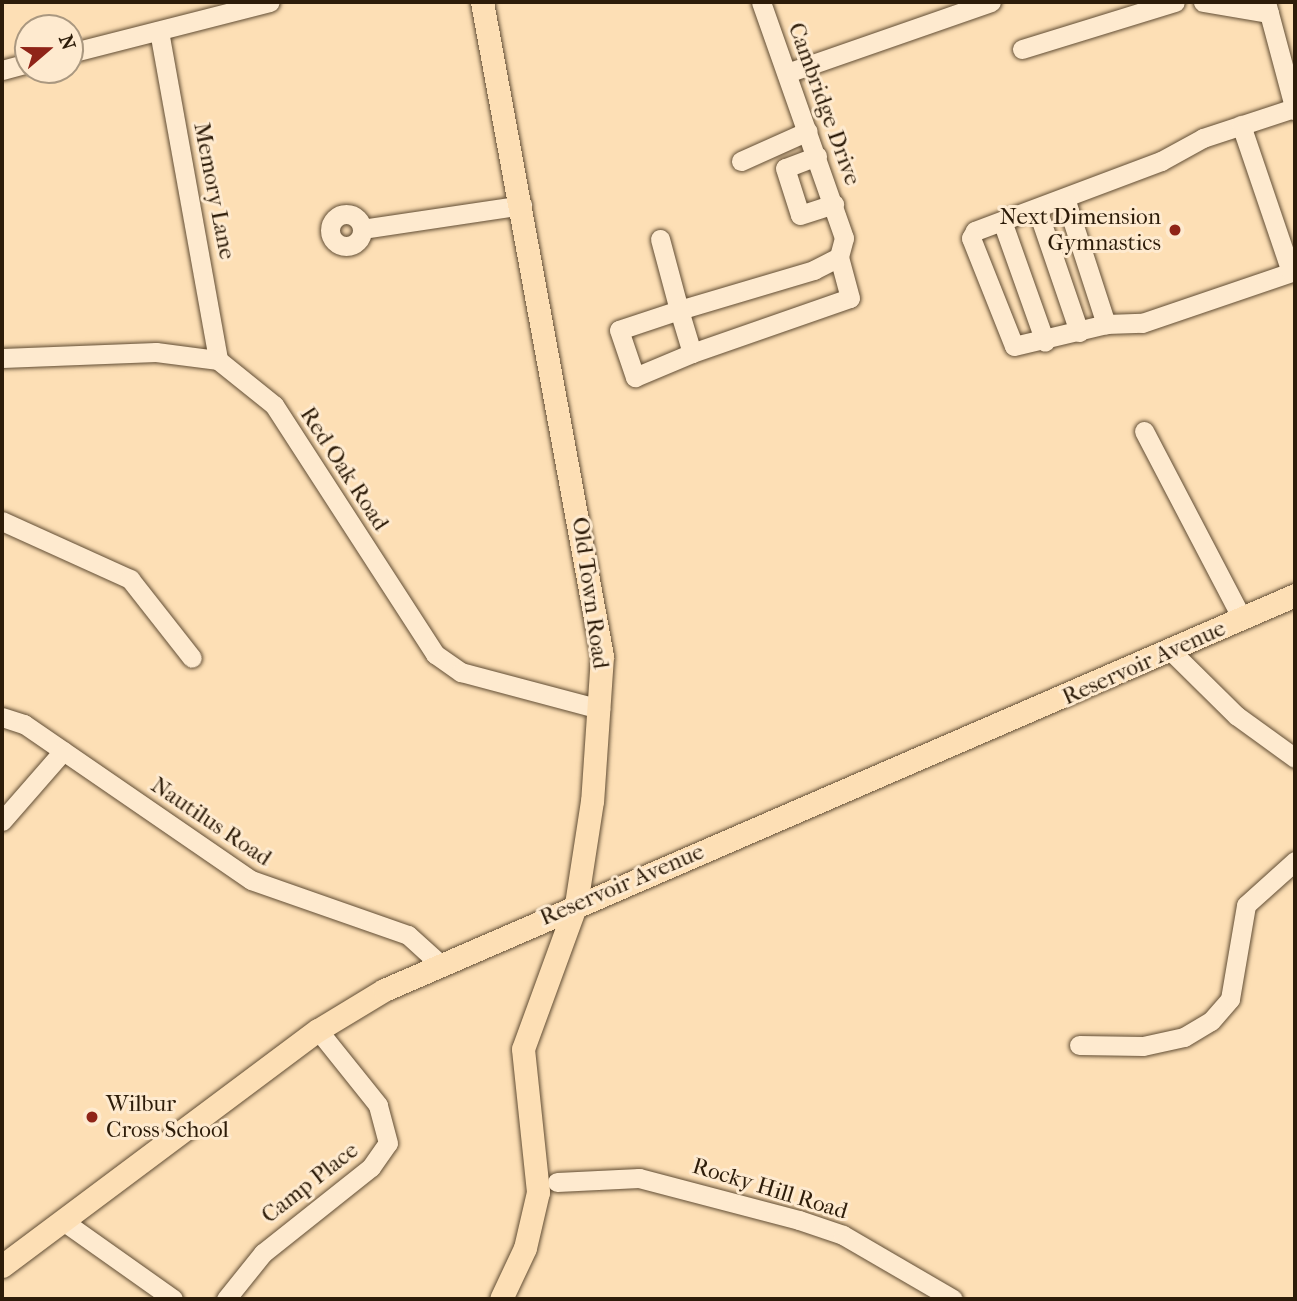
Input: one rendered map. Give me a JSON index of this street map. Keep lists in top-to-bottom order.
{
  "streets": {
    "main road": ["Old Town Road", "Reservoir Avenue"],
    "street": [
      "Cambridge Drive",
      "Memory Lane",
      "Red Oak Road",
      "Nautilus Road",
      "Camp Place",
      "Rocky Hill Road"
    ]
  },
  "crossings": [
    ["Memory Lane", "Red Oak Road"],
    ["Red Oak Road", "Old Town Road"],
    ["Old Town Road", "Reservoir Avenue"],
    ["Reservoir Avenue", "Nautilus Road"],
    ["Reservoir Avenue", "Camp Place"]
  ],
  "places": ["Next Dimension Gymnastics", "Wilbur Cross School"],
  "north": "right"
}
